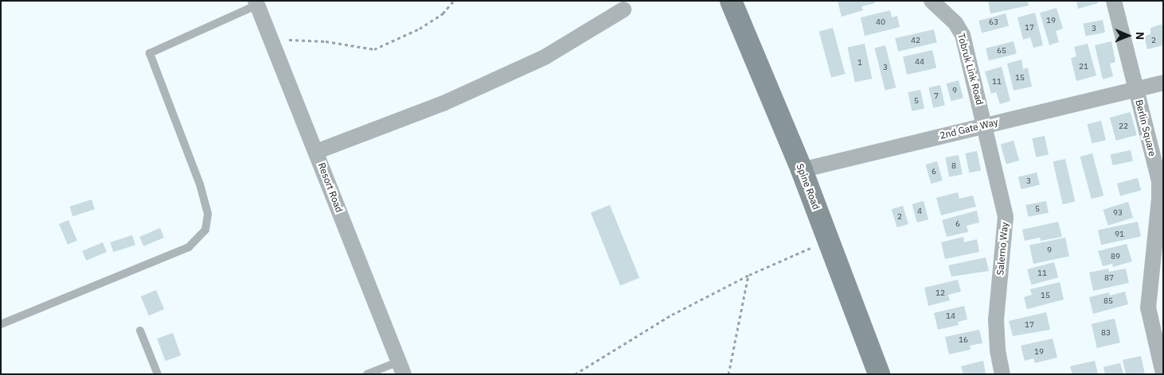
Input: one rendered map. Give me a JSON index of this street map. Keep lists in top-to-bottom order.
{
  "streets": {
    "main road": ["Spine Road"],
    "street": [
      "Tobruk Link Road",
      "Berlin Square",
      "2nd Gate Way",
      "Resort Road",
      "Salerno Way"
    ]
  },
  "crossings": [
    ["Tobruk Link Road", "2nd Gate Way"],
    ["Tobruk Link Road", "Salerno Way"],
    ["Berlin Square", "2nd Gate Way"],
    ["2nd Gate Way", "Spine Road"],
    ["2nd Gate Way", "Salerno Way"]
  ],
  "house_numbers": [
    "19",
    "40",
    "63",
    "17",
    "3",
    "42",
    "2",
    "65",
    "44",
    "1",
    "21",
    "3",
    "15",
    "11",
    "9",
    "7",
    "5",
    "22",
    "8",
    "6",
    "3",
    "5",
    "4",
    "93",
    "2",
    "6",
    "91",
    "9",
    "89",
    "11",
    "87",
    "12",
    "15",
    "85",
    "14",
    "17",
    "83",
    "16",
    "19"
  ],
  "north": "right"
}
